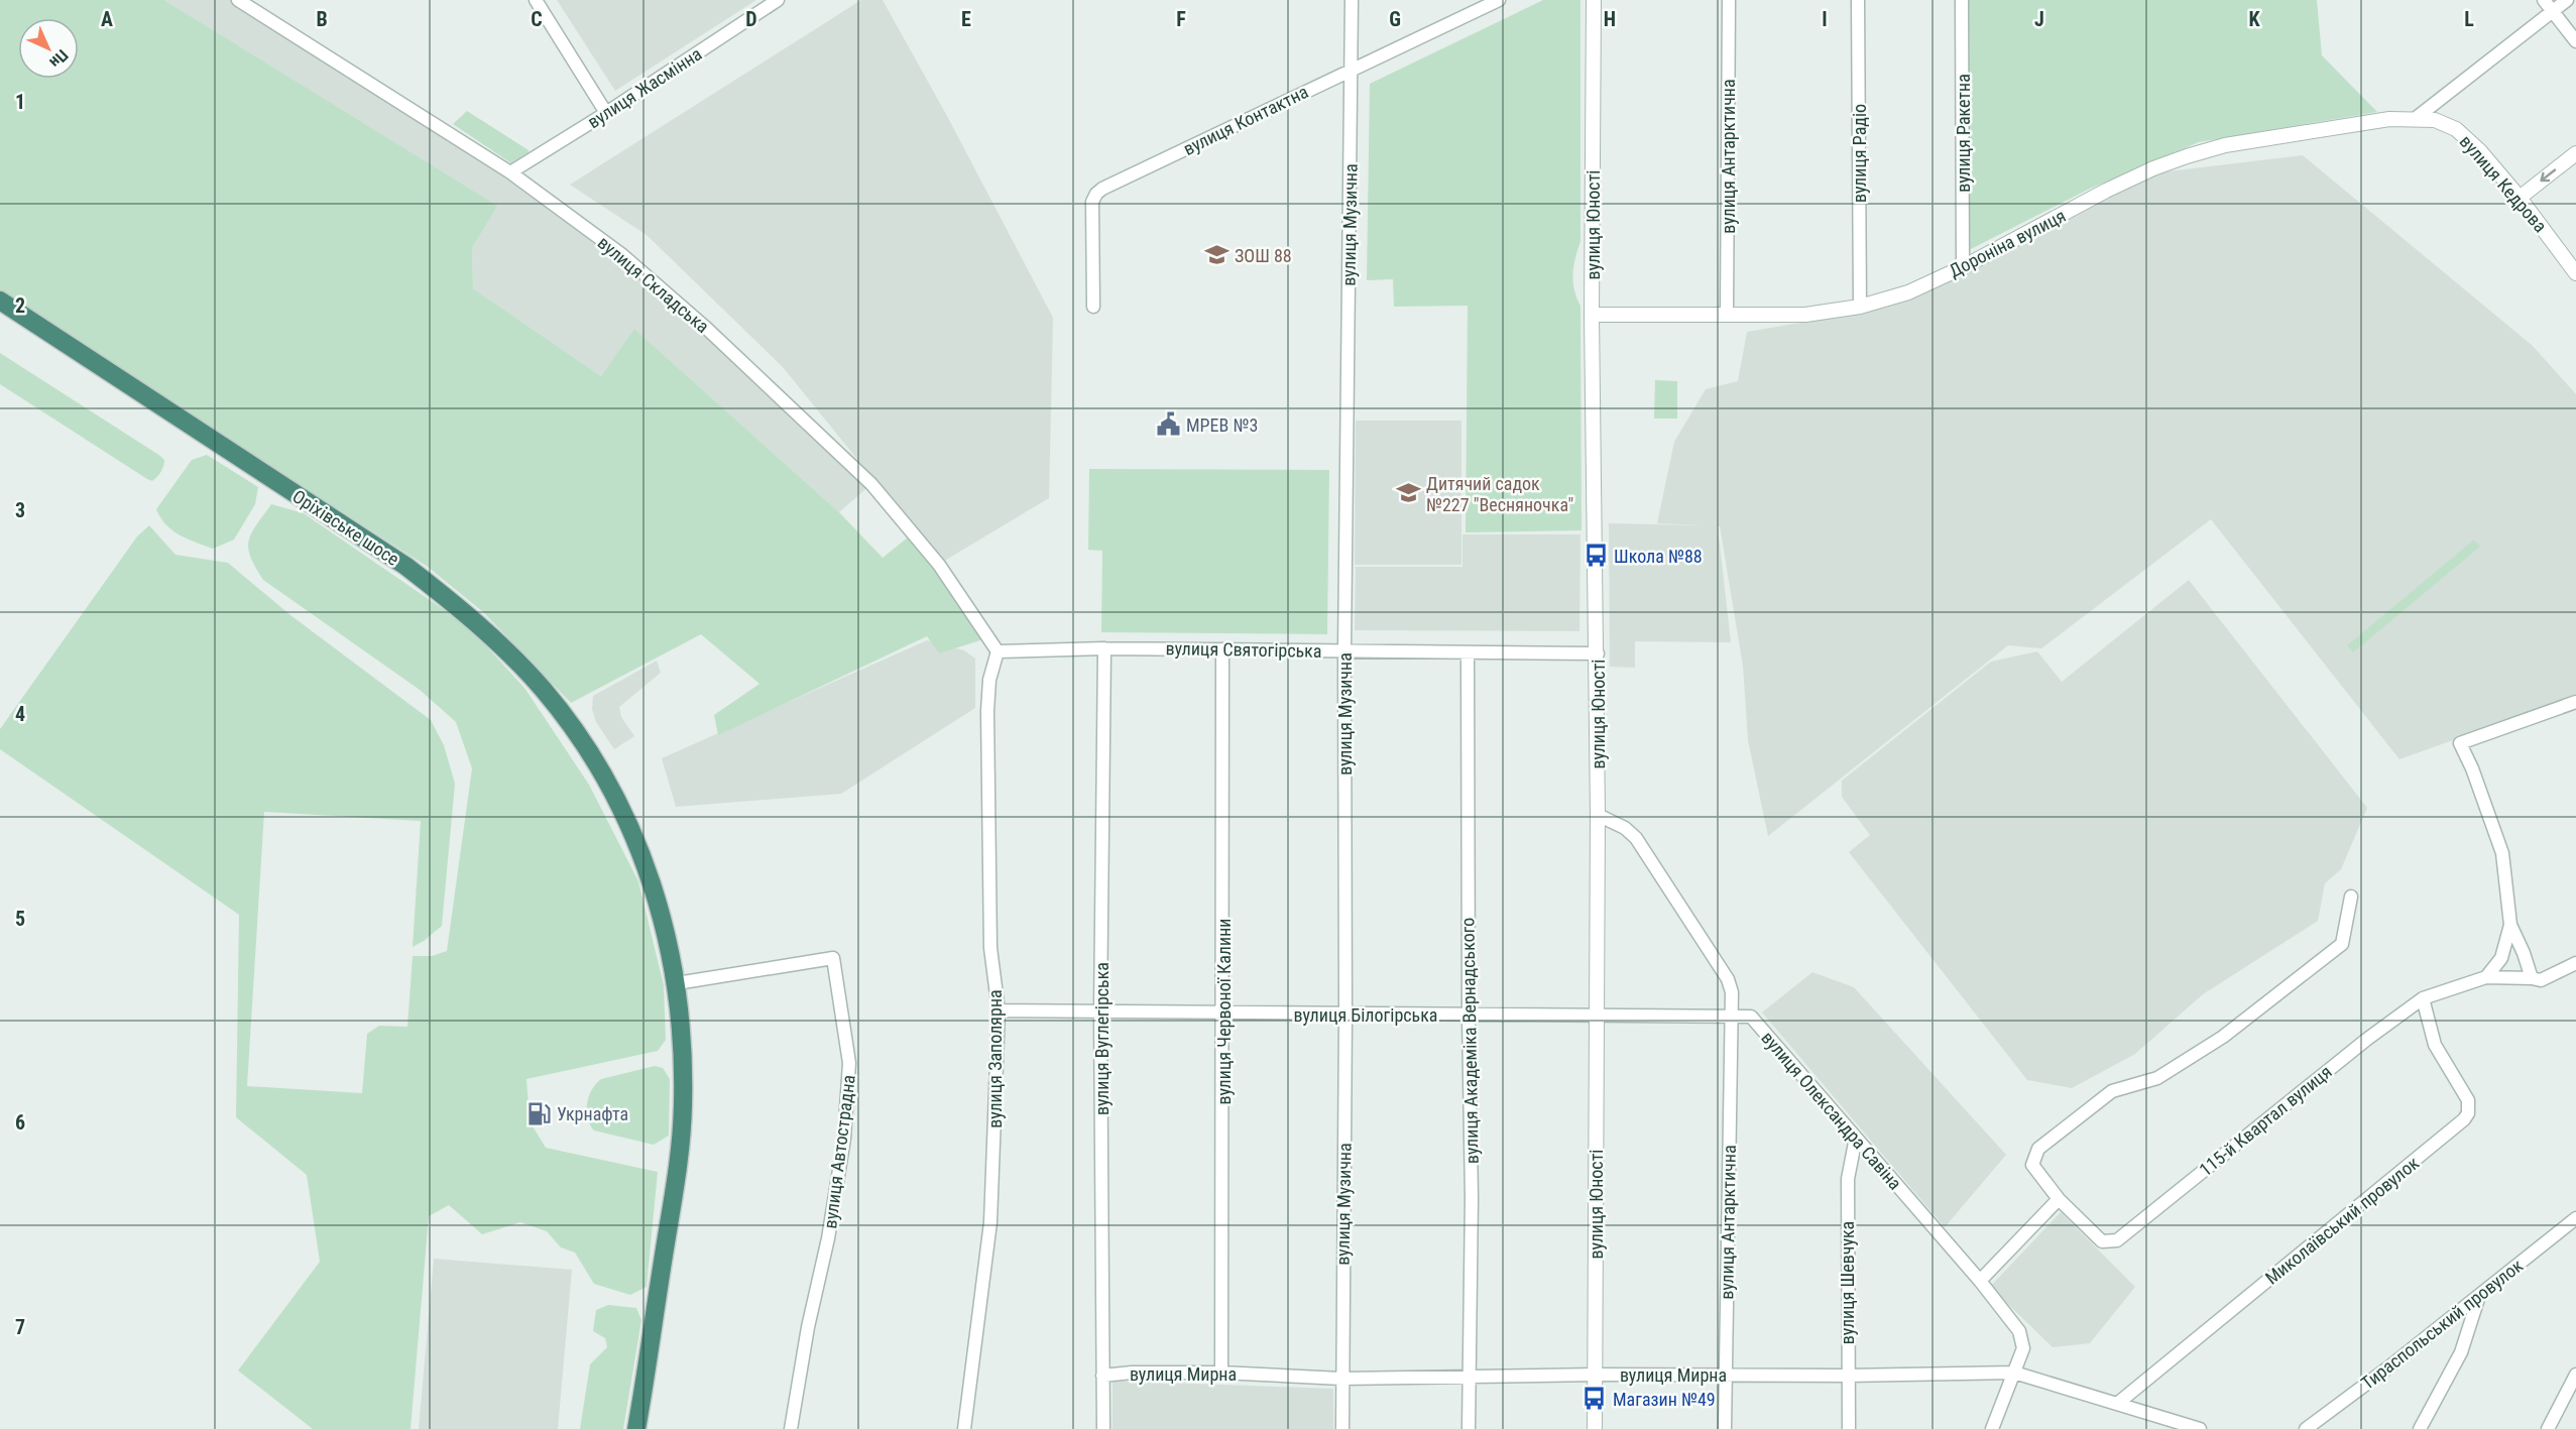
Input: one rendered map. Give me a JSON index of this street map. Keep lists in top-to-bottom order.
{
  "streets": {
    "highway": ["Оріхівське шосе"],
    "street": [
      "вулиця Жасмінна",
      "вулиця Контактна",
      "вулиця Ракетна",
      "вулиця Радіо",
      "вулиця Антарктична",
      "вулиця Кедрова",
      "вулиця Музична",
      "вулиця Юності",
      "Дороніна вулиця",
      "вулиця Складська",
      "вулиця Святогірська",
      "вулиця Червоної Калини",
      "вулиця Білогірська",
      "вулиця Вуглегірська",
      "вулиця Академіка Вернадського",
      "вулиця Заполярна",
      "вулиця Олександра Савіна",
      "115-й Квартал вулиця",
      "вулиця Автострадна",
      "Миколаївський провулок",
      "вулиця Шевчука",
      "Тираспольський провулок",
      "вулиця Мирна"
    ]
  },
  "crossings": [
    ["вулиця Жасмінна", "вулиця Складська"],
    ["вулиця Контактна", "вулиця Музична"],
    ["вулиця Ракетна", "Дороніна вулиця"],
    ["вулиця Радіо", "Дороніна вулиця"],
    ["вулиця Антарктична", "Дороніна вулиця"],
    ["вулиця Антарктична", "вулиця Білогірська"],
    ["вулиця Антарктична", "вулиця Олександра Савіна"],
    ["вулиця Антарктична", "вулиця Мирна"],
    ["вулиця Кедрова", "Дороніна вулиця"],
    ["вулиця Музична", "вулиця Святогірська"],
    ["вулиця Музична", "вулиця Білогірська"],
    ["вулиця Музична", "вулиця Мирна"],
    ["вулиця Юності", "Дороніна вулиця"],
    ["вулиця Юності", "вулиця Святогірська"],
    ["вулиця Юності", "вулиця Білогірська"],
    ["вулиця Юності", "вулиця Мирна"],
    ["вулиця Складська", "вулиця Святогірська"],
    ["вулиця Складська", "вулиця Заполярна"],
    ["Оріхівське шосе", "вулиця Автострадна"],
    ["вулиця Святогірська", "вулиця Червоної Калини"],
    ["вулиця Святогірська", "вулиця Вуглегірська"],
    ["вулиця Святогірська", "вулиця Академіка Вернадського"],
    ["вулиця Святогірська", "вулиця Заполярна"],
    ["вулиця Червоної Калини", "вулиця Білогірська"],
    ["вулиця Червоної Калини", "вулиця Мирна"],
    ["вулиця Білогірська", "вулиця Вуглегірська"],
    ["вулиця Білогірська", "вулиця Академіка Вернадського"],
    ["вулиця Білогірська", "вулиця Заполярна"],
    ["вулиця Білогірська", "вулиця Олександра Савіна"],
    ["вулиця Вуглегірська", "вулиця Мирна"],
    ["вулиця Академіка Вернадського", "вулиця Мирна"],
    ["вулиця Олександра Савіна", "вулиця Шевчука"],
    ["вулиця Олександра Савіна", "вулиця Мирна"],
    ["115-й Квартал вулиця", "Миколаївський провулок"],
    ["Миколаївський провулок", "вулиця Мирна"],
    ["вулиця Шевчука", "вулиця Мирна"]
  ],
  "places": {
    "school or university": ["ЗОШ 88", "Дитячий садок №227 \"Весняночка\""],
    "public building": ["МРЕВ №3"],
    "bus stop": ["Школа №88", "Магазин №49"],
    "fuel station": ["Укрнафта"]
  },
  "north": "bottom right",
  "grid": {
    "columns": [
      "A",
      "B",
      "C",
      "D",
      "E",
      "F",
      "G",
      "H",
      "I",
      "J",
      "K",
      "L"
    ],
    "rows": [
      "1",
      "2",
      "3",
      "4",
      "5",
      "6",
      "7"
    ]
  }
}
